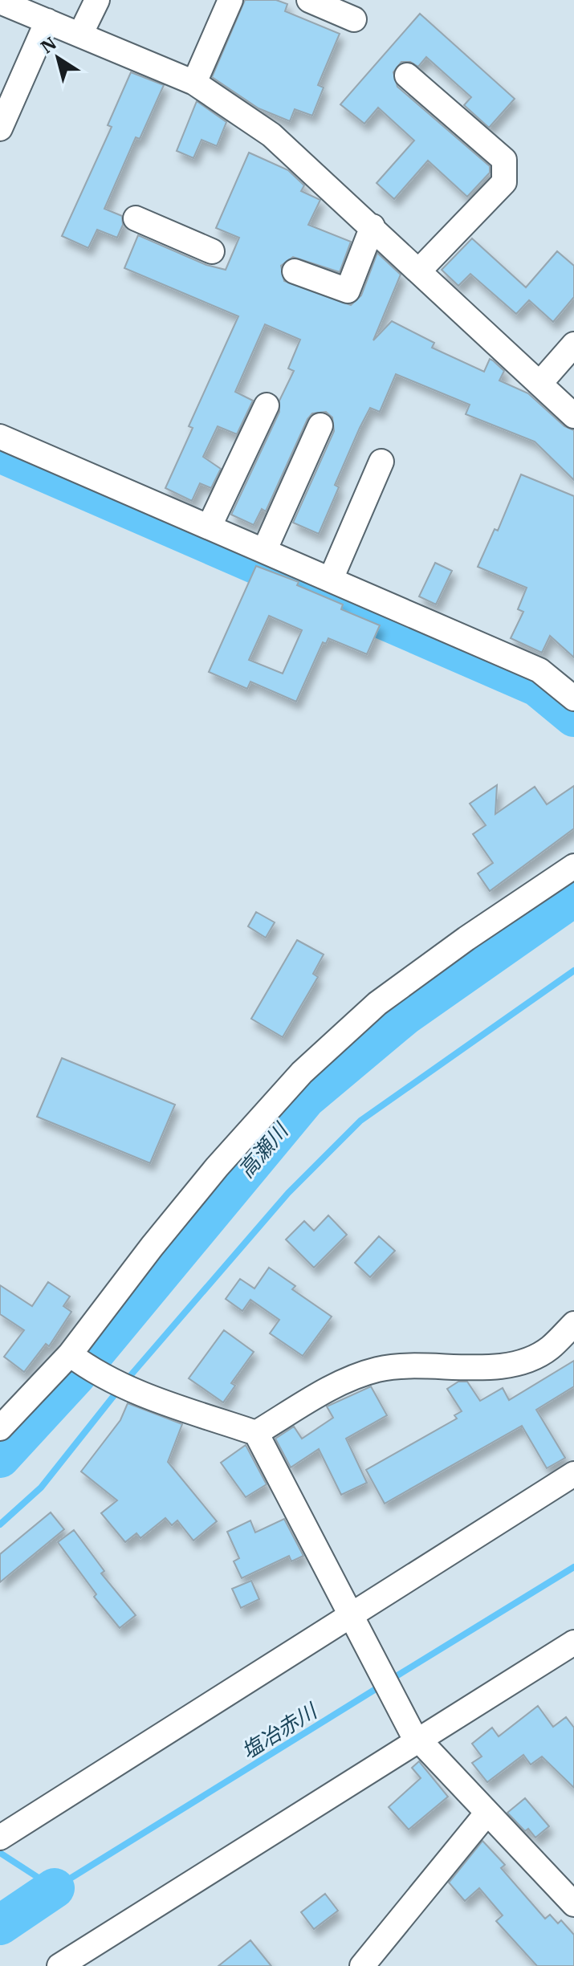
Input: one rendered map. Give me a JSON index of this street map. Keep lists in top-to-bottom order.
{
  "water": ["高瀬川", "塩冶赤川"],
  "north": "top left"
}
